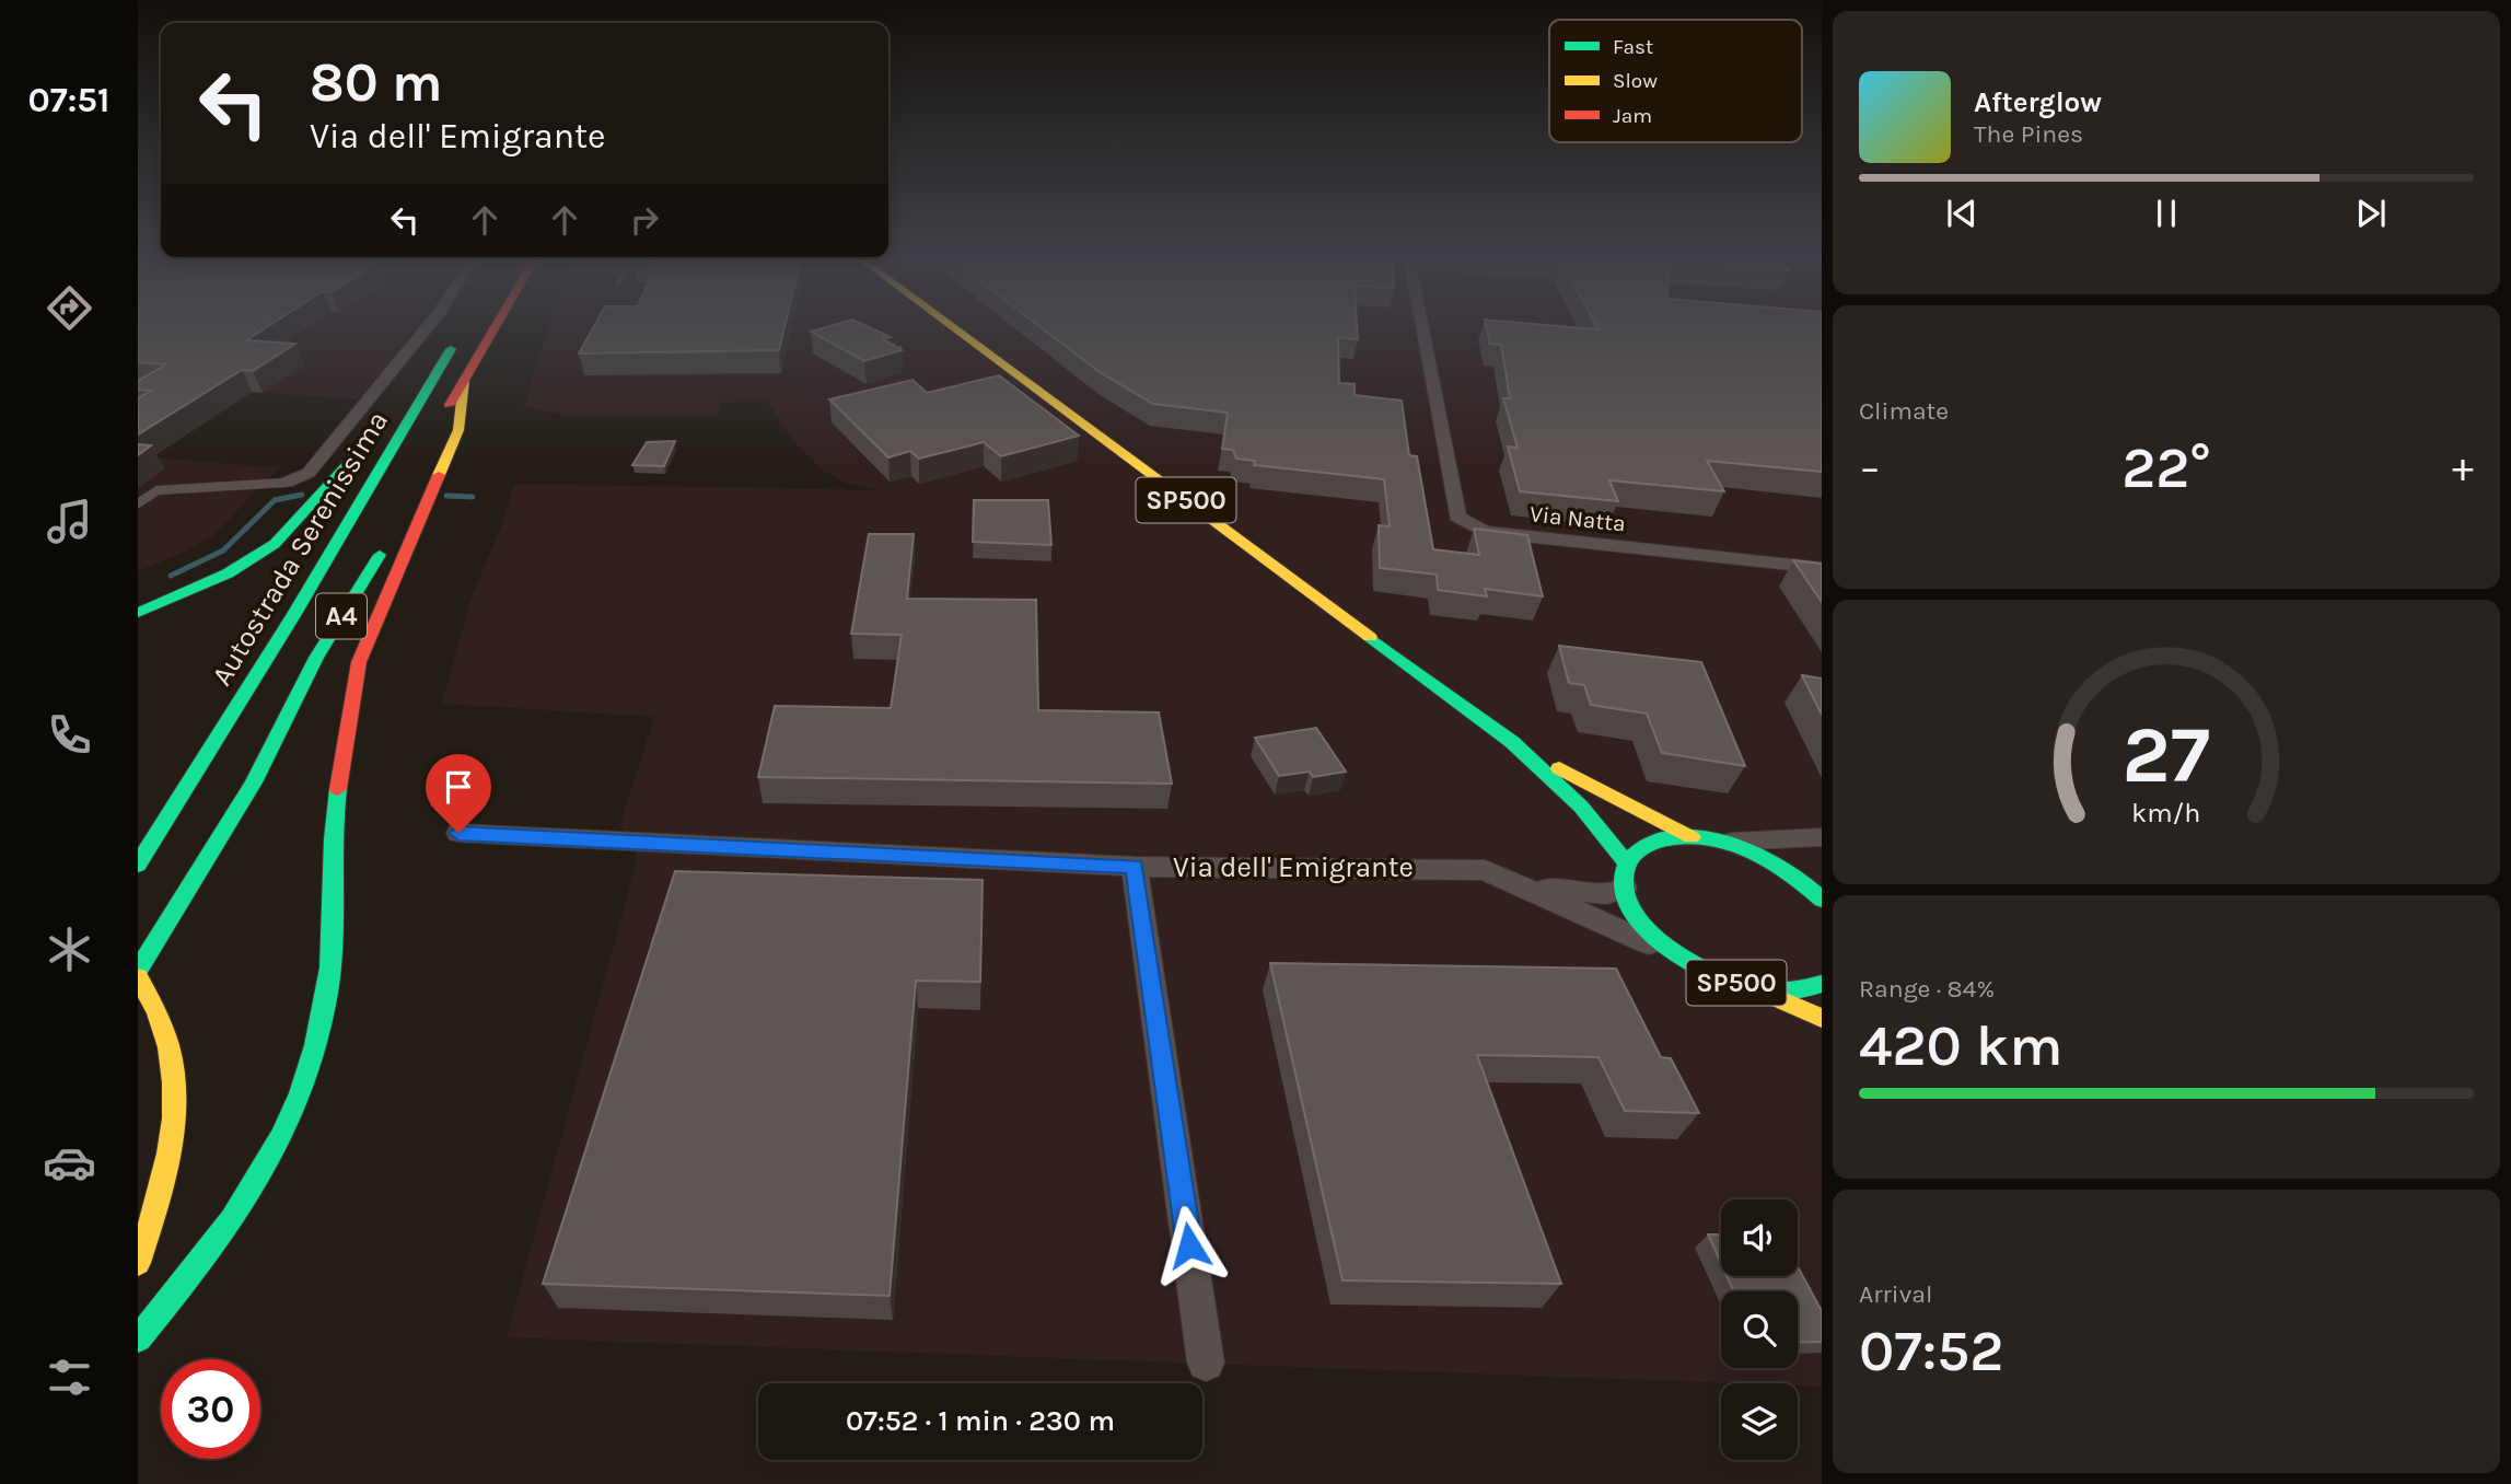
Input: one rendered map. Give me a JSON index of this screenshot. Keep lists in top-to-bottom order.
{
  "streets": {
    "main road": ["SP500", "Autostrada Serenissima", "A4"],
    "street": ["Via Natta", "Via dell' Emigrante"]
  },
  "crossings": [
    ["SP500", "Via dell' Emigrante"]
  ],
  "legend": ["Fast", "Slow", "Jam"],
  "page": {
    "tabs": "07:51",
    "turn": ["80 m", "Via dell' Emigrante"],
    "song": ["Afterglow", "The Pines"],
    "tile": [
      "Climate",
      ["Range · 84%", "420 km"],
      ["Arrival", "07:52"]
    ],
    "heat": ["−", "22°", "+"],
    "limit": "30",
    "trip": "07:52 · 1 min · 230 m",
    "gauge": ["27", "km/h"]
  }
}
